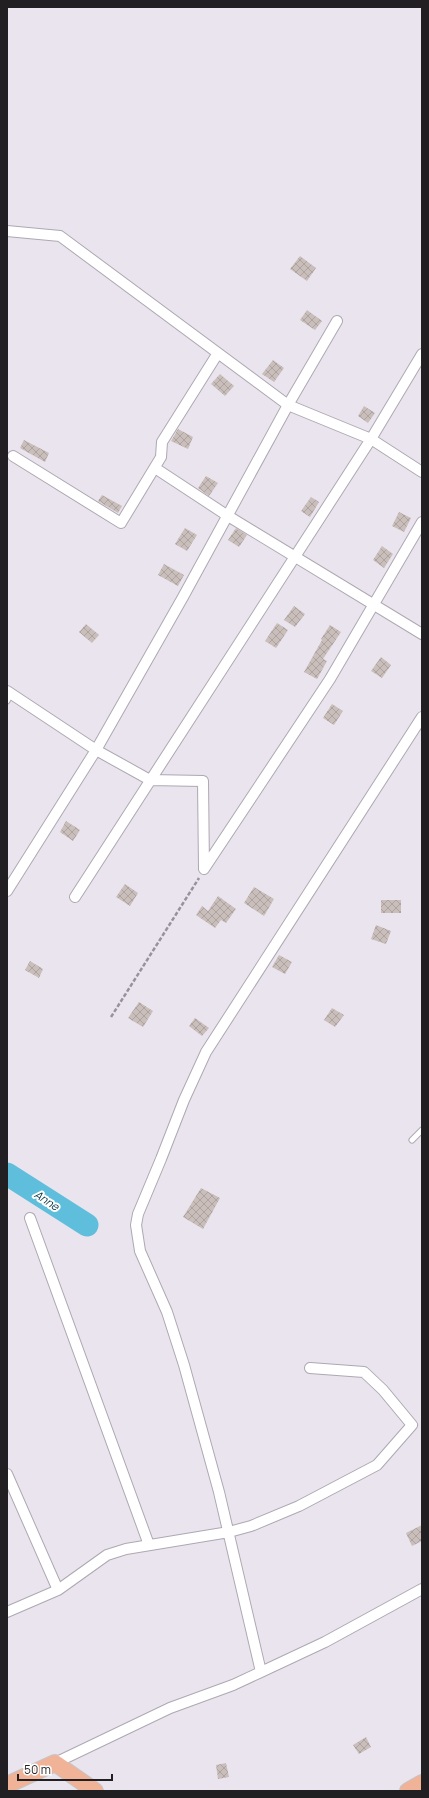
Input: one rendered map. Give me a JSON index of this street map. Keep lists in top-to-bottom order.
{
  "water": ["Anne"],
  "scale_bar": "50 m"
}
